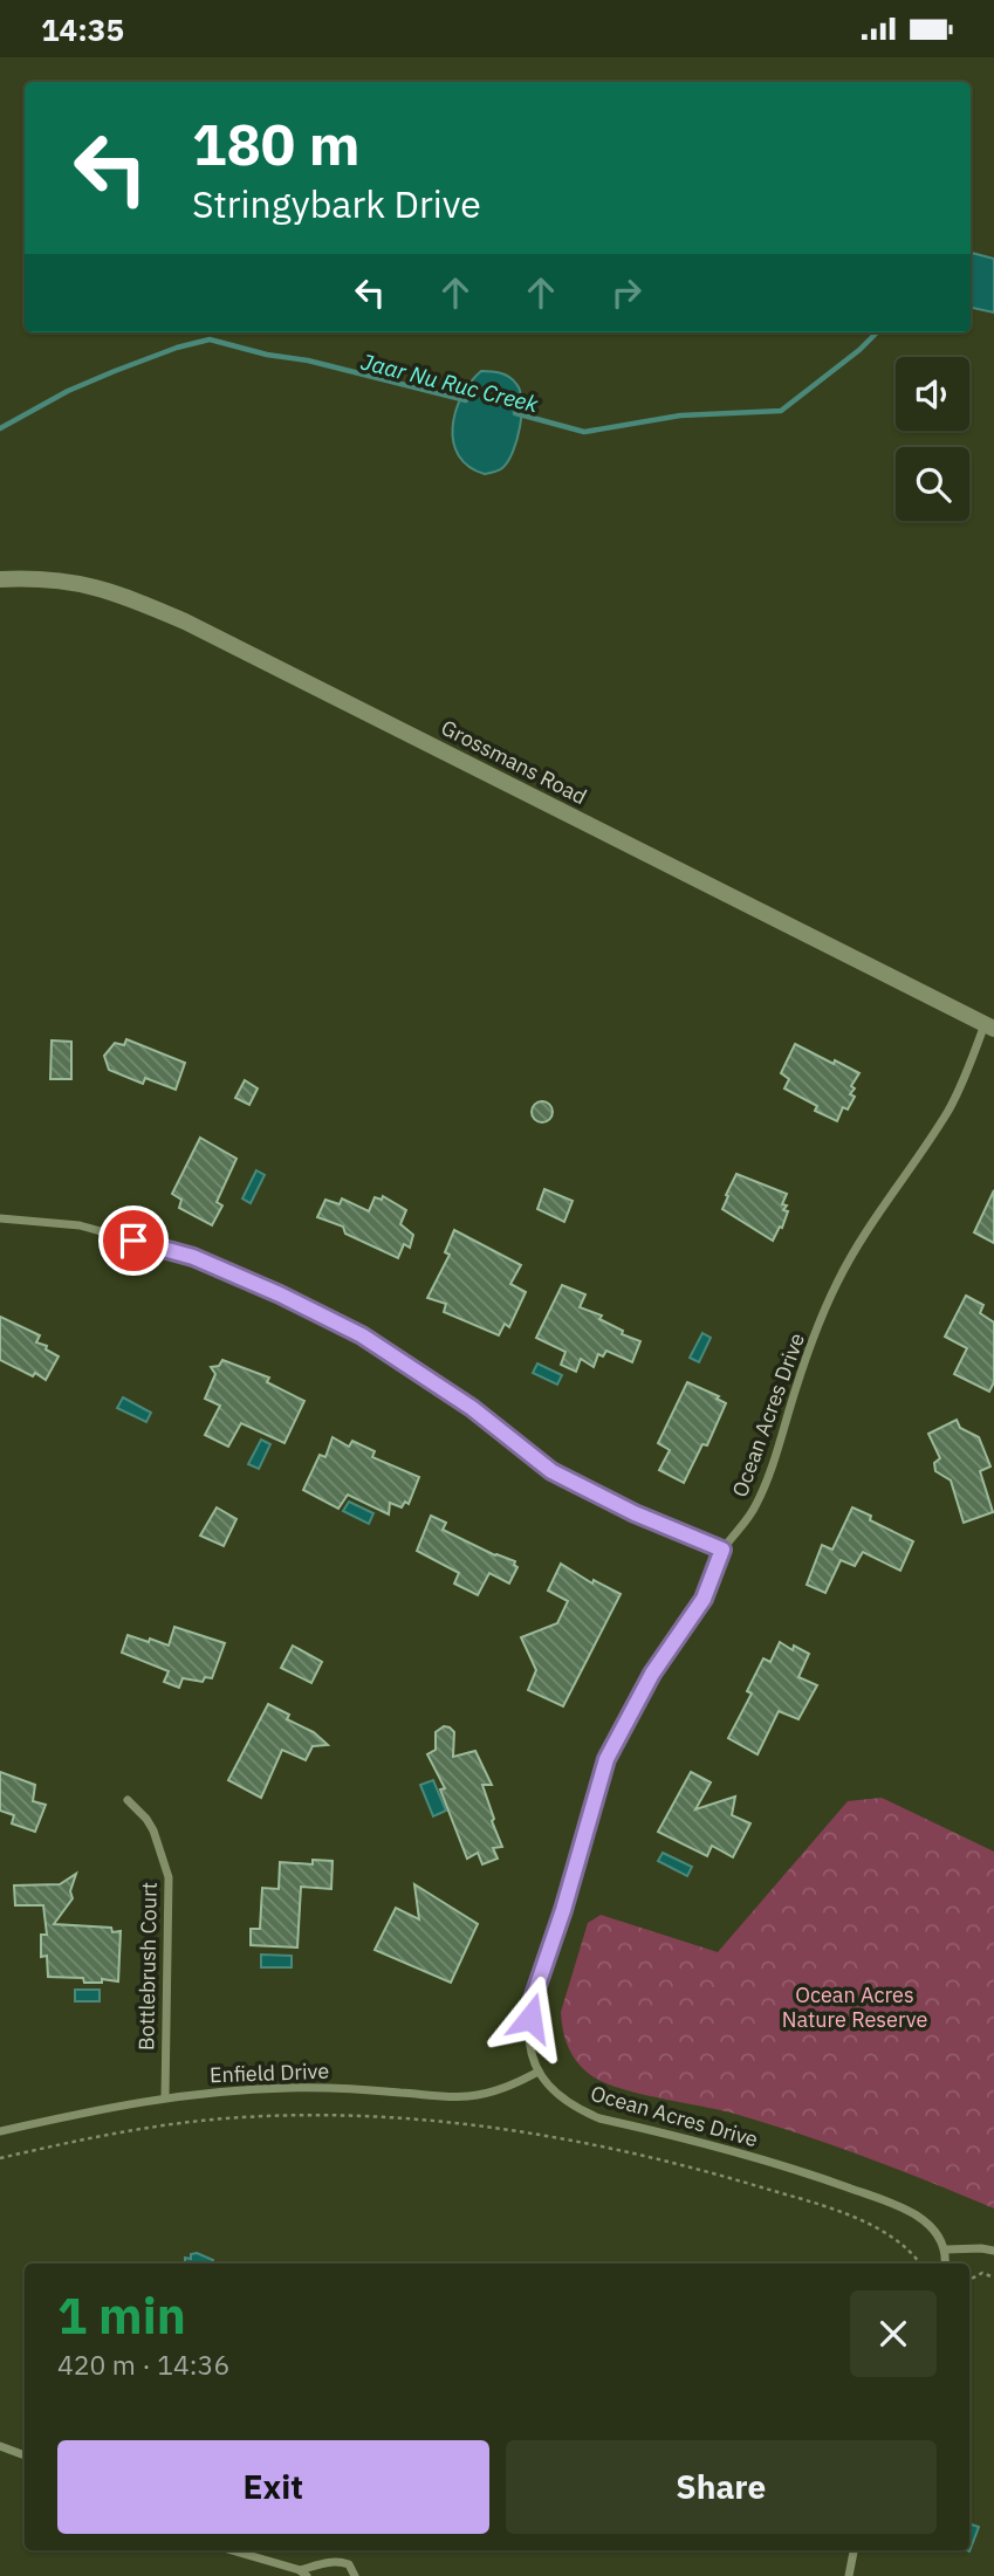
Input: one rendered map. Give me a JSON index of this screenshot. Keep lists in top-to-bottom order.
{
  "streets": {
    "street": [
      "Grossmans Road",
      "Ocean Acres Drive",
      "Bottlebrush Court",
      "Enfield Drive"
    ]
  },
  "crossings": [
    ["Grossmans Road", "Ocean Acres Drive"],
    ["Ocean Acres Drive", "Enfield Drive"],
    ["Bottlebrush Court", "Enfield Drive"]
  ],
  "water": ["Jaar Nu Ruc Creek"],
  "parks": ["Ocean Acres Nature Reserve"],
  "page": {
    "status": "14:35",
    "turn": ["180 m", "Stringybark Drive"],
    "heading": ["1 min", "420 m · 14:36"],
    "buttons": ["Exit", "Share"]
  }
}
